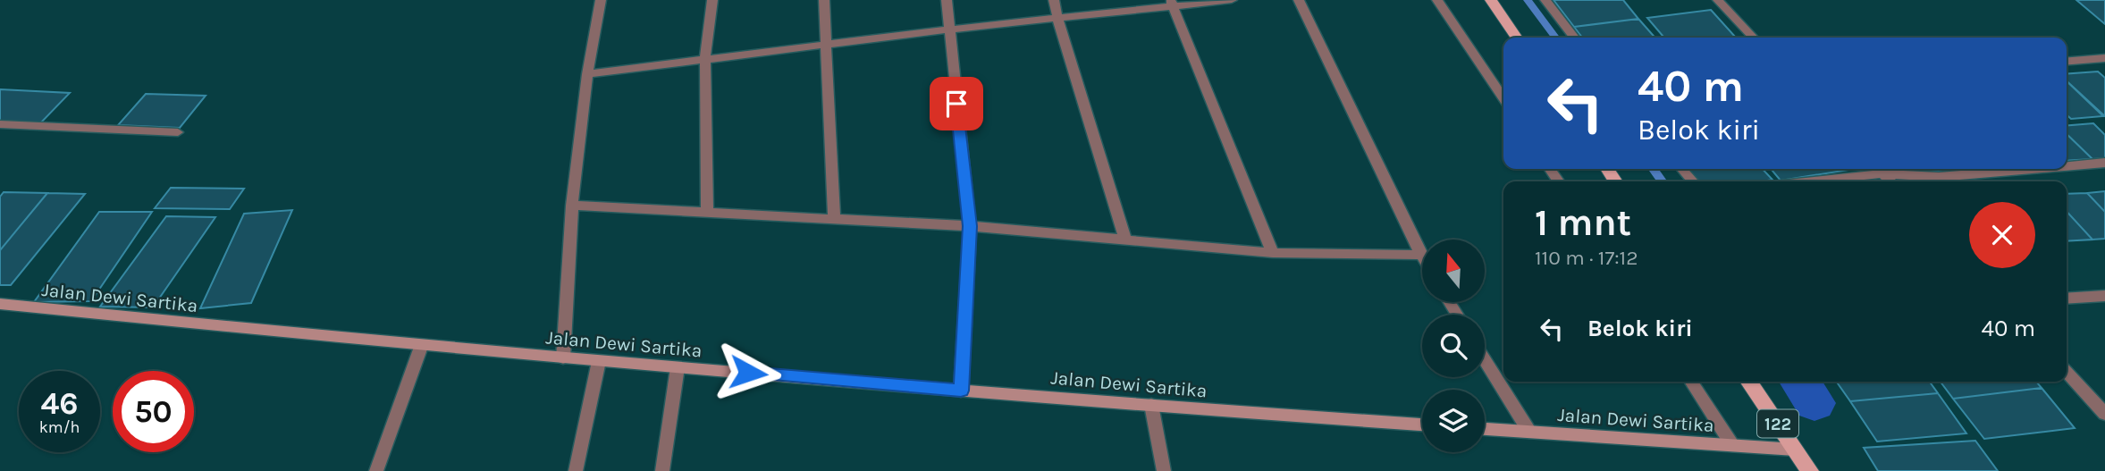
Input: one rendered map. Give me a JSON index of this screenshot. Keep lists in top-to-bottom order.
{
  "streets": {
    "main road": ["Jalan Dewi Sartika", "122"]
  },
  "crossings": [
    ["Jalan Dewi Sartika", "122"]
  ],
  "north": "top",
  "page": {
    "turn": ["40 m", "Belok kiri"],
    "heading": ["1 mnt", "110 m · 17:12"],
    "list": [
      {
        "name": "Belok kiri",
        "value": "40 m"
      }
    ],
    "speed": "46 km/h",
    "limit": "50"
  }
}
